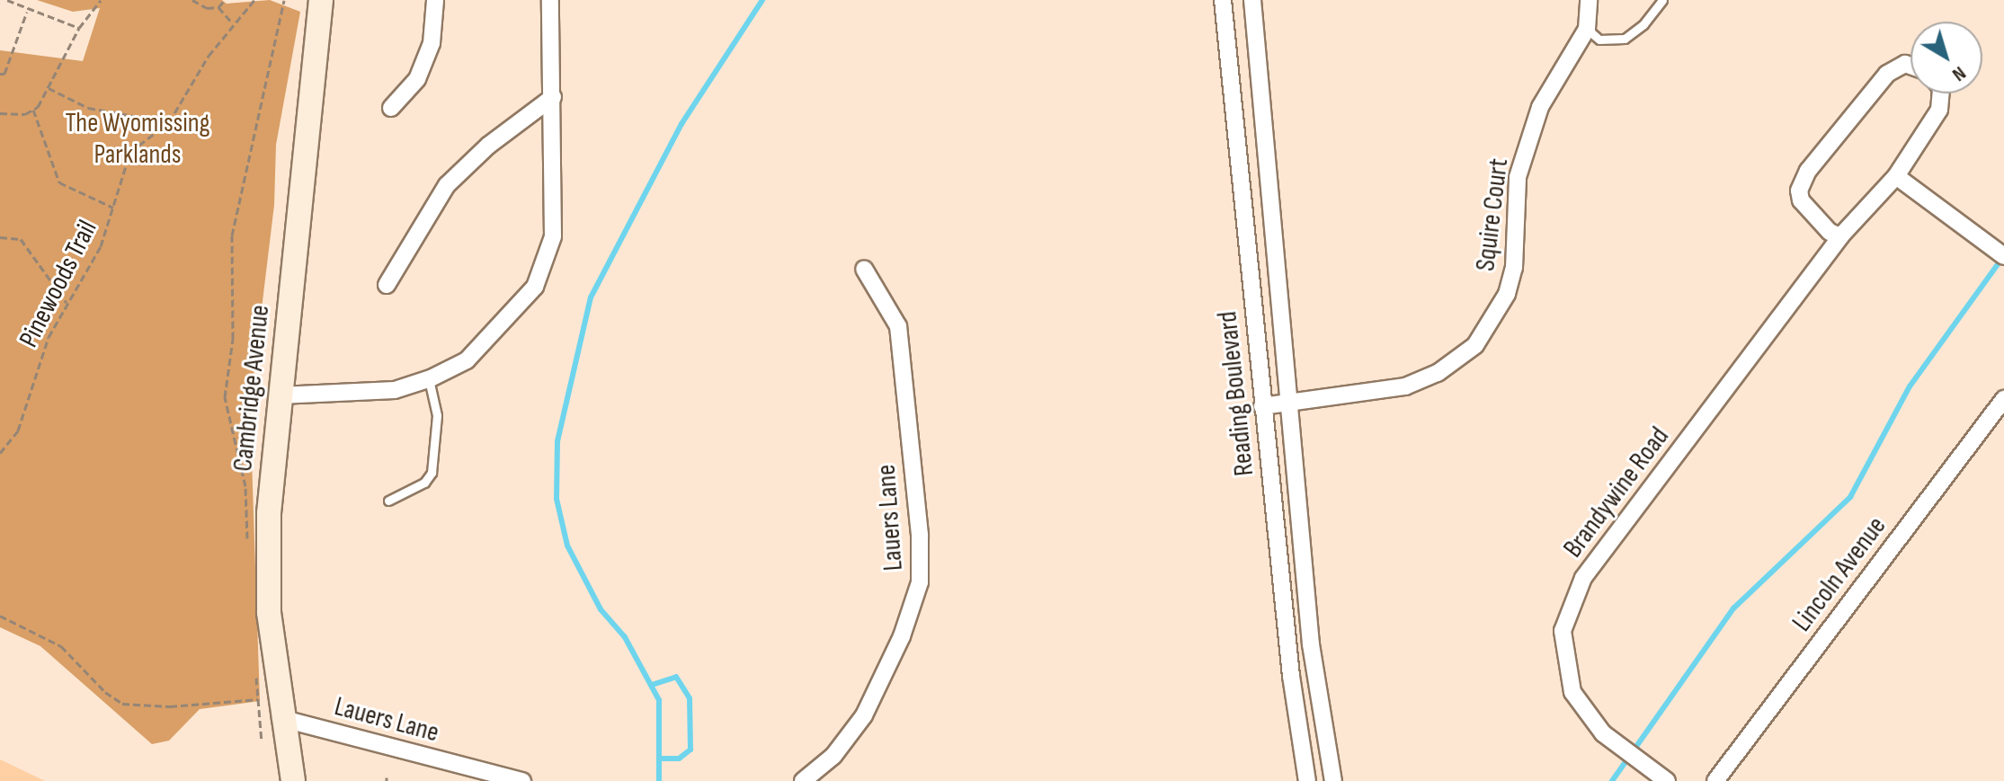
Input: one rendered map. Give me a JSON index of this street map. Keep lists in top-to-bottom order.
{
  "streets": {
    "street": [
      "Squire Court",
      "Cambridge Avenue",
      "Reading Boulevard",
      "Brandywine Road",
      "Lauers Lane",
      "Lincoln Avenue"
    ],
    "path": ["Pinewoods Trail"]
  },
  "crossings": [
    ["Squire Court", "Reading Boulevard"],
    ["Cambridge Avenue", "Lauers Lane"]
  ],
  "parks": ["The Wyomissing Parklands"],
  "north": "bottom right"
}
